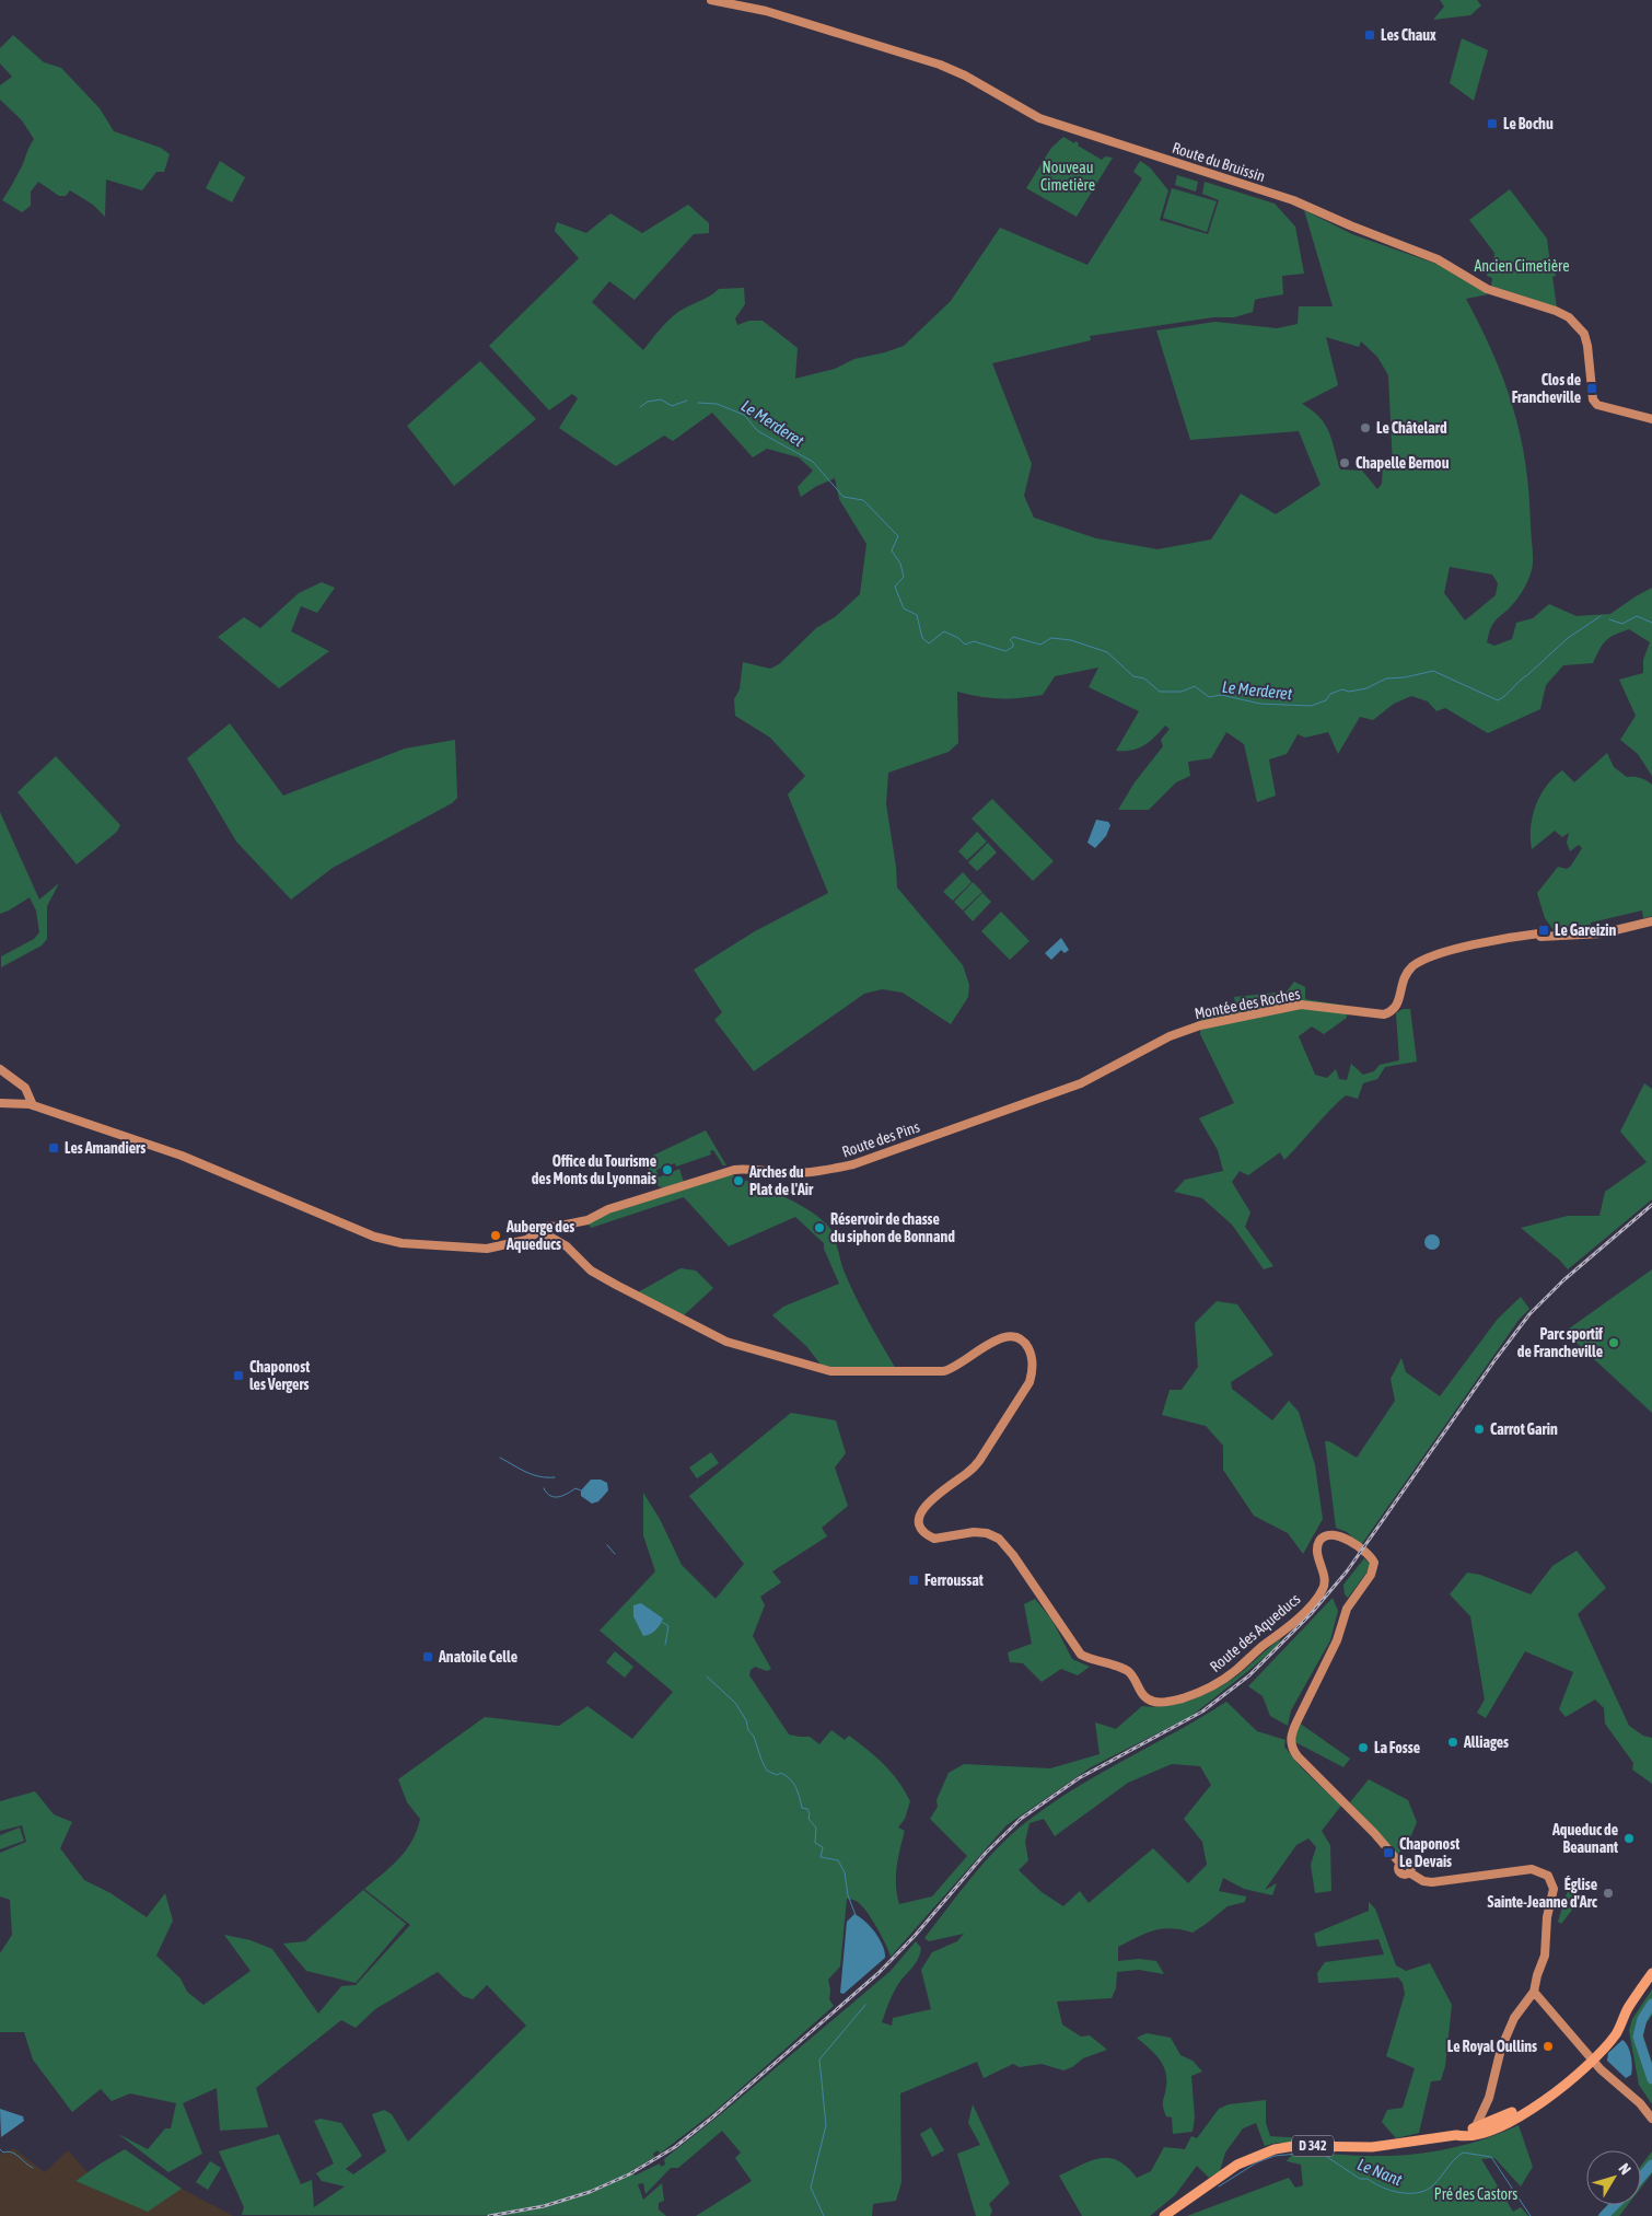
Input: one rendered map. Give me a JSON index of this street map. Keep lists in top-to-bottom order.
{
  "streets": {
    "main road": [
      "Route du Bruissin",
      "Montée des Roches",
      "Route des Pins",
      "Route des Aqueducs",
      "D 342"
    ]
  },
  "crossings": [
    ["Montée des Roches", "Route des Pins"],
    ["Route des Pins", "Route des Aqueducs"]
  ],
  "water": ["Le Merderet", "Le Nant"],
  "parks": ["Nouveau Cimetière", "Ancien Cimetière", "Pré des Castors"],
  "places": {
    "transit": [
      "Les Chaux",
      "Le Bochu",
      "Clos de Francheville",
      "Le Gareizin",
      "Les Amandiers",
      "Chaponost les Vergers",
      "Ferroussat",
      "Anatoile Celle",
      "Chaponost Le Devais"
    ],
    "other": [
      "Le Châtelard",
      "Chapelle Bernou",
      "Office du Tourisme des Monts du Lyonnais",
      "Arches du Plat de l'Air",
      "Réservoir de chasse du siphon de Bonnand",
      "Auberge des Aqueducs",
      "Parc sportif de Francheville",
      "Carrot Garin",
      "Alliages",
      "La Fosse",
      "Aqueduc de Beaunant",
      "Église Sainte-Jeanne d'Arc",
      "Le Royal Oullins"
    ]
  },
  "north": "top right"
}
